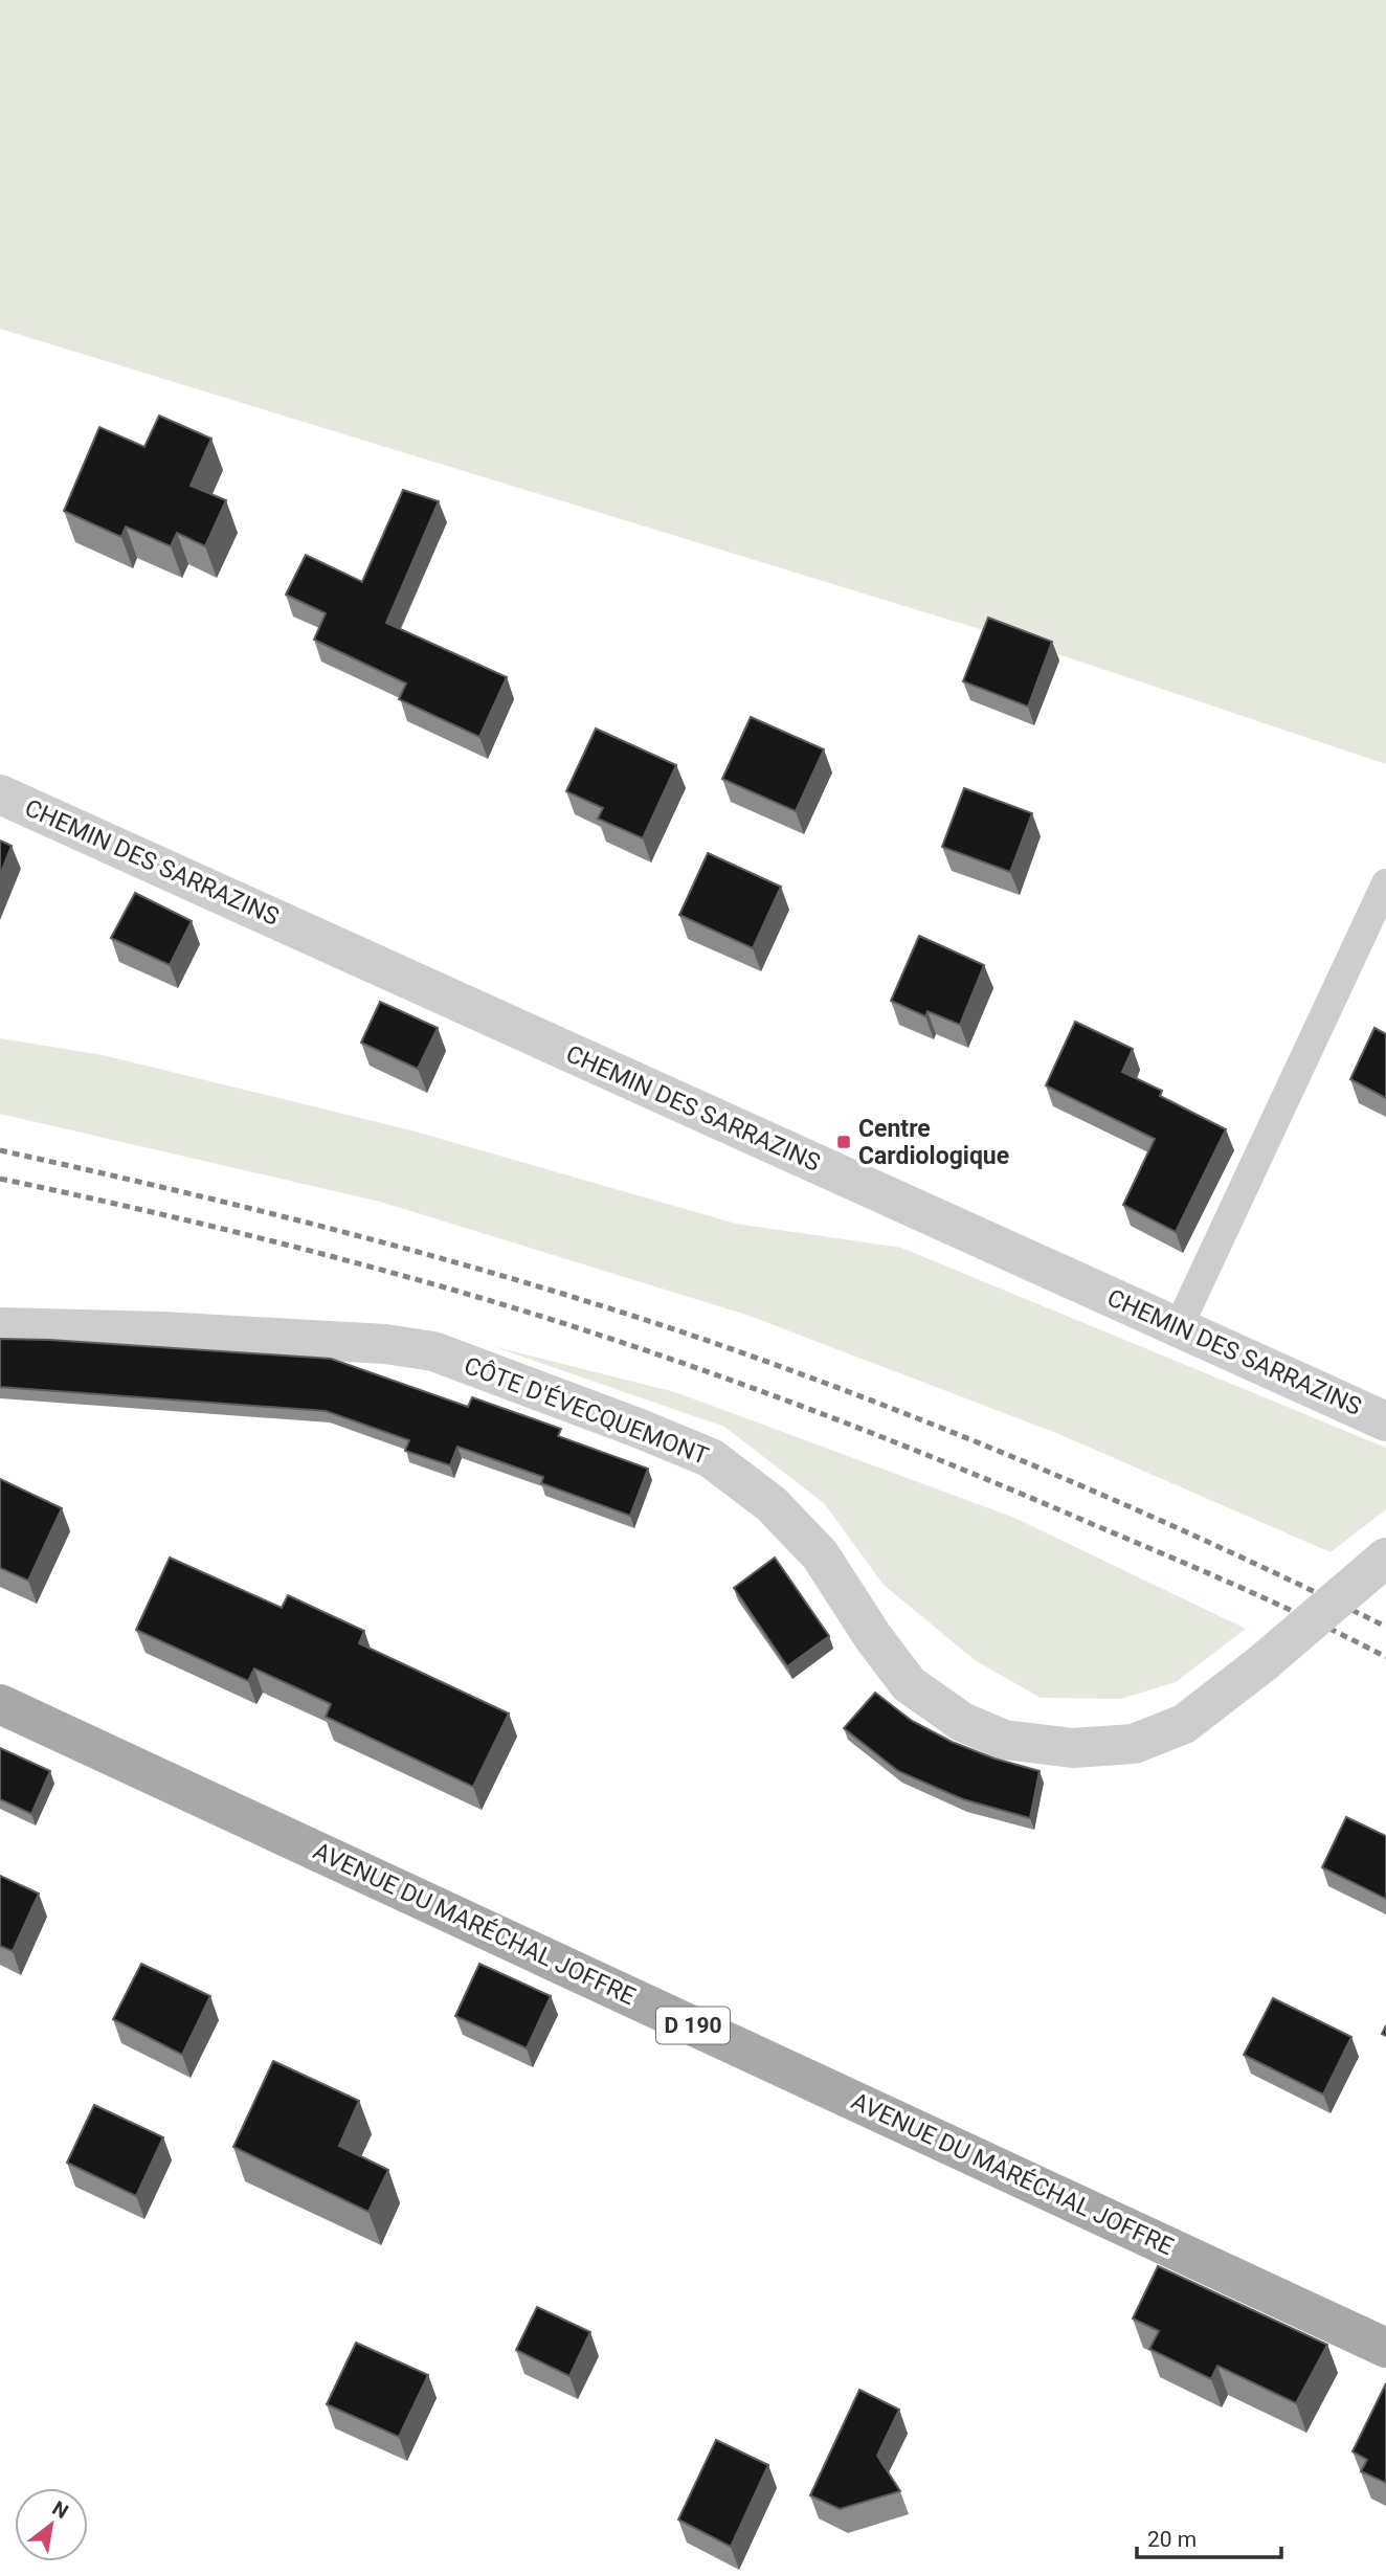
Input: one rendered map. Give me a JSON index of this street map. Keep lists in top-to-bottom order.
{
  "streets": {
    "main road": ["AVENUE DU MARÉCHAL JOFFRE", "D 190"],
    "street": ["CHEMIN DES SARRAZINS", "CÔTE D'ÉVECQUEMONT"]
  },
  "places": {
    "transit": ["Centre Cardiologique"]
  },
  "scale_bar": "20 m",
  "north": "top right"
}
